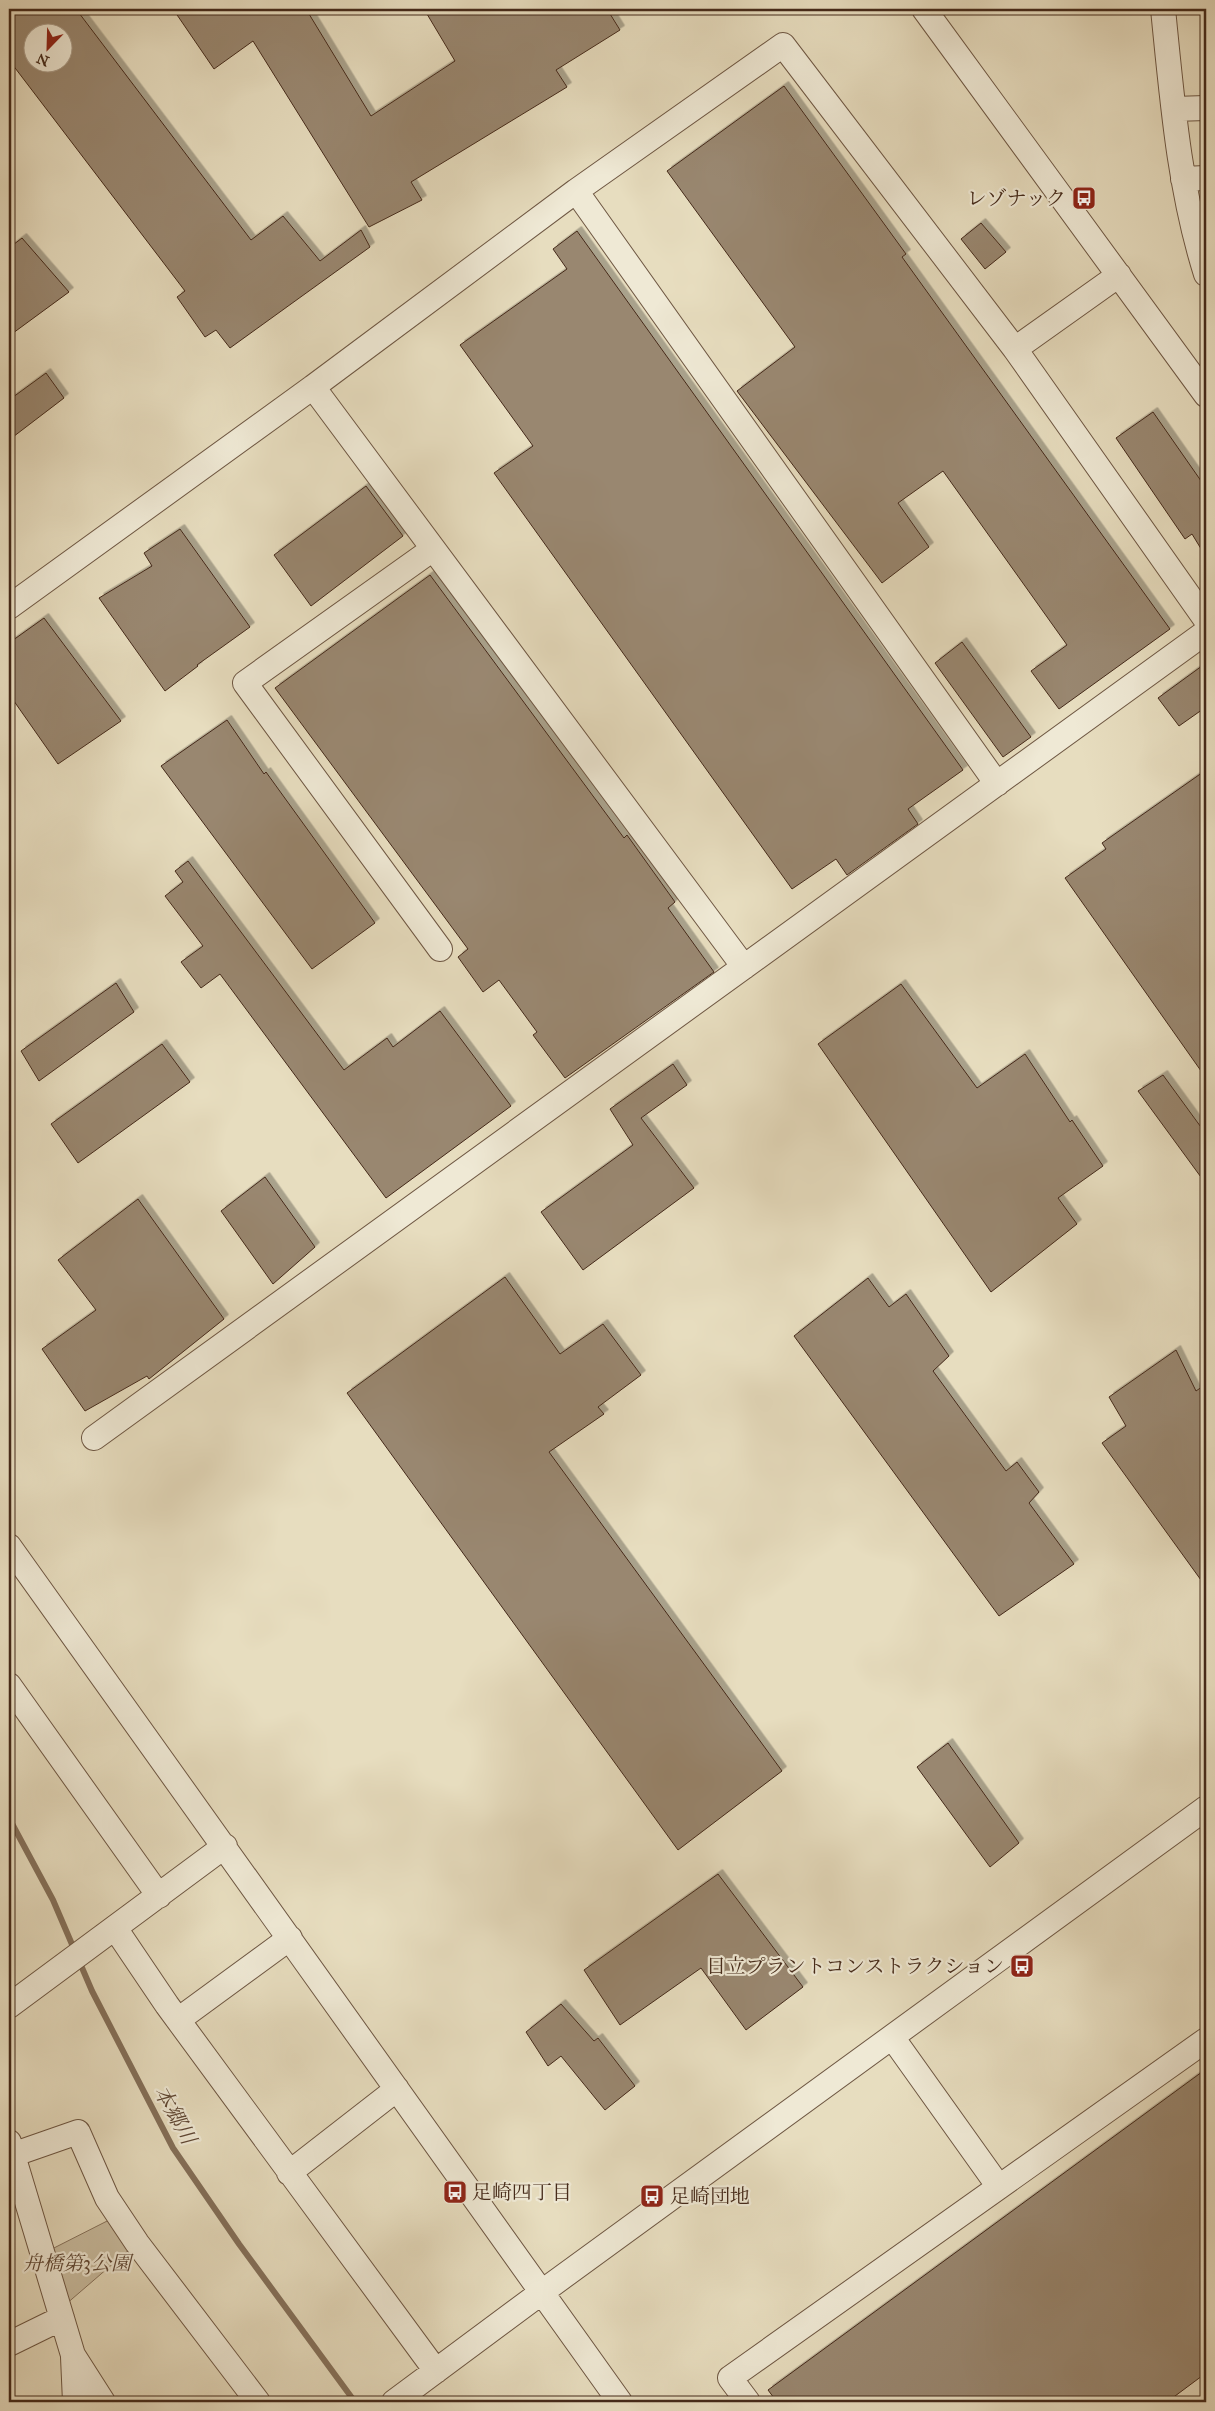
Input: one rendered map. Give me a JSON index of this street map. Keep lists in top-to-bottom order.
{
  "water": ["本郷川"],
  "parks": ["舟橋第3公園"],
  "places": {
    "bus stop": [
      "レゾナック",
      "日立プラントコンストラクション",
      "足崎四丁目",
      "足崎団地"
    ]
  },
  "north": "bottom left"
}
